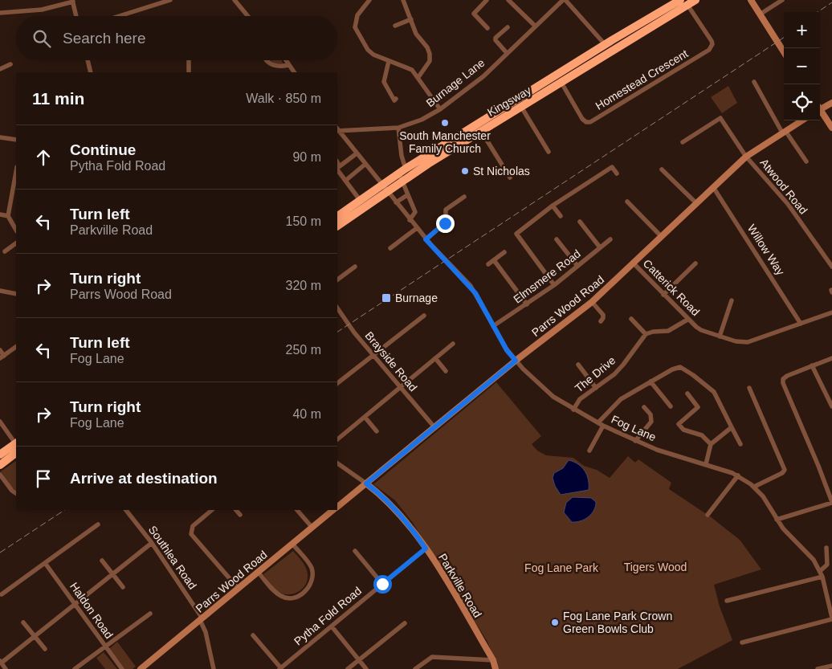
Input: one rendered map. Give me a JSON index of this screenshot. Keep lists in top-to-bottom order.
{
  "streets": {
    "highway": ["Kingsway"],
    "street": [
      "Homestead Crescent",
      "Burnage Lane",
      "Atwood Road",
      "Willow Way",
      "Elmsmere Road",
      "Catterick Road",
      "Parrs Wood Road",
      "Brayside Road",
      "The Drive",
      "Fog Lane",
      "Southlea Road",
      "Parkville Road",
      "Haldon Road",
      "Pytha Fold Road"
    ]
  },
  "crossings": [
    ["Homestead Crescent", "Kingsway"],
    ["Kingsway", "Fog Lane"],
    ["Atwood Road", "Parrs Wood Road"],
    ["Willow Way", "Catterick Road"],
    ["Willow Way", "Parrs Wood Road"],
    ["Elmsmere Road", "Fog Lane"],
    ["Catterick Road", "Parrs Wood Road"],
    ["Parrs Wood Road", "Brayside Road"],
    ["Parrs Wood Road", "Fog Lane"],
    ["Parrs Wood Road", "Southlea Road"],
    ["Parrs Wood Road", "Parkville Road"],
    ["The Drive", "Fog Lane"],
    ["Parkville Road", "Pytha Fold Road"]
  ],
  "parks": ["Tigers Wood", "Fog Lane Park"],
  "places": {
    "other": ["South Manchester Family Church", "St Nicholas", "Fog Lane Park Crown Green Bowls Club"],
    "transit": ["Burnage"]
  },
  "page": {
    "map_buttons": ["+", "−"],
    "search": "Search here",
    "heading": ["11 min", "Walk · 850 m"],
    "list": [
      ["Continue", "Pytha Fold Road", "90 m"],
      ["Turn left", "Parkville Road", "150 m"],
      ["Turn right", "Parrs Wood Road", "320 m"],
      ["Turn left", "Fog Lane", "250 m"],
      ["Turn right", "Fog Lane", "40 m"],
      "Arrive at destination"
    ]
  }
}
